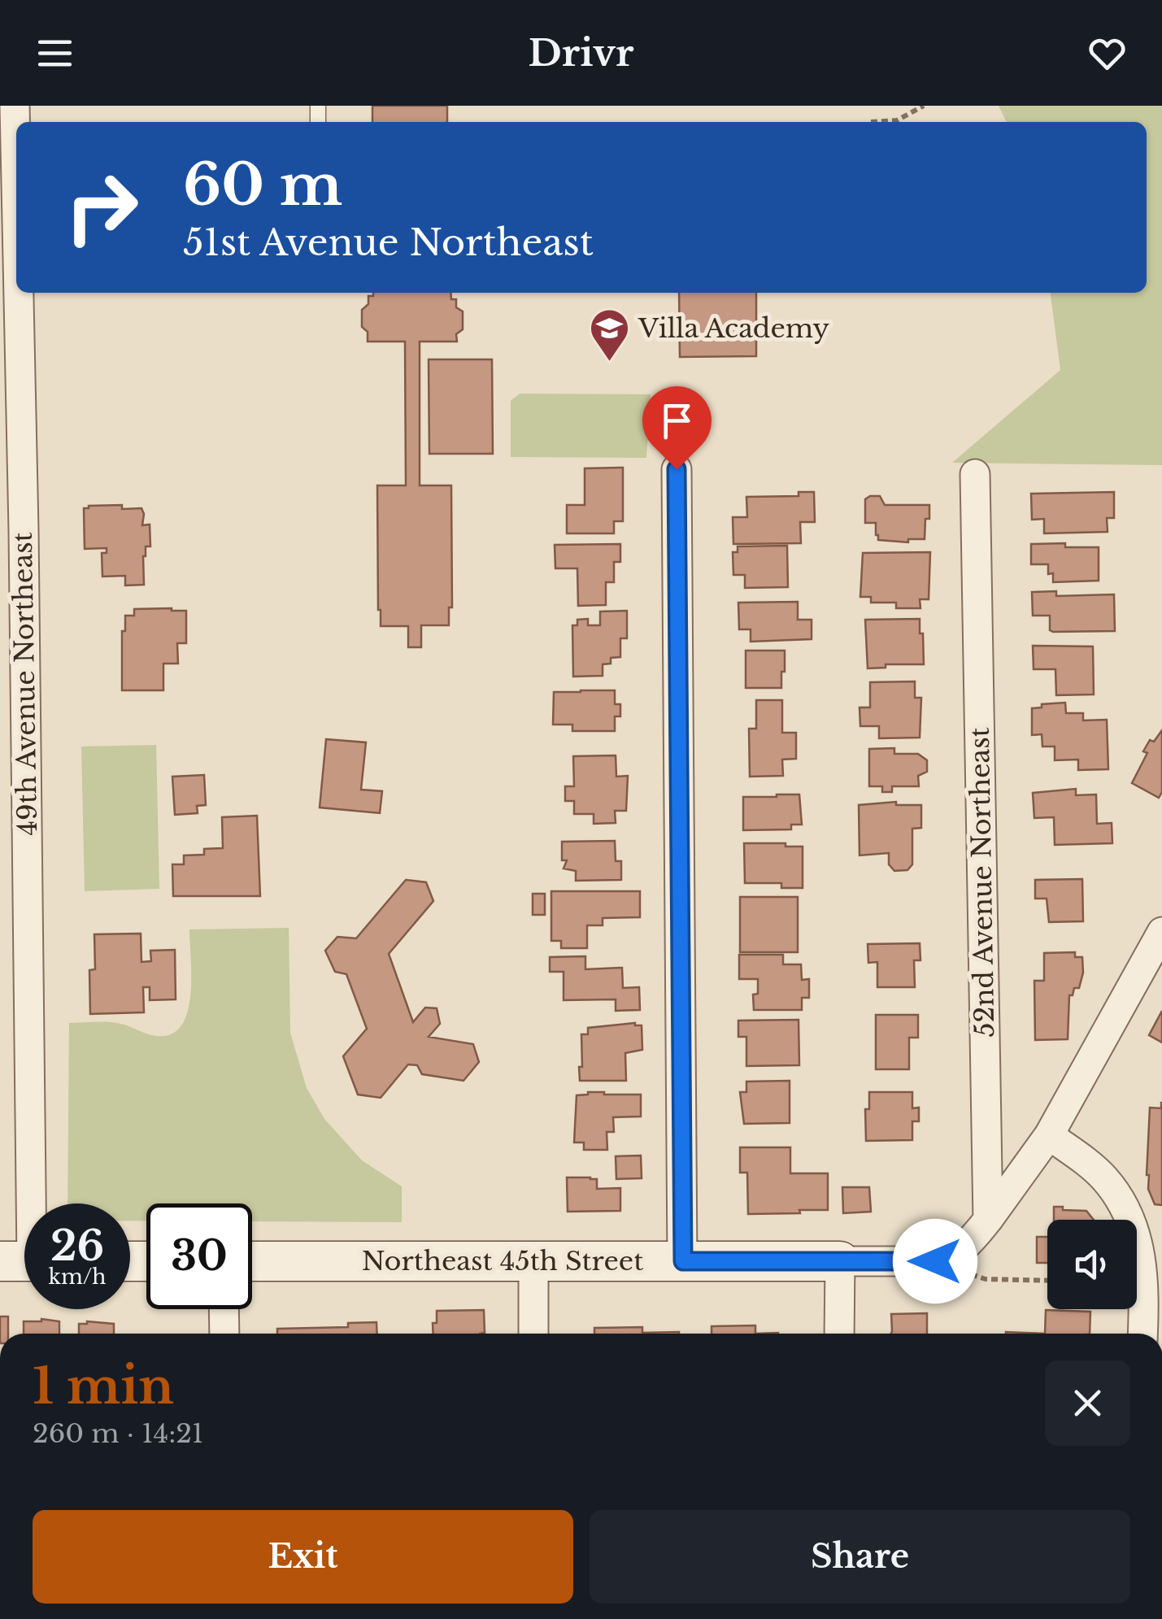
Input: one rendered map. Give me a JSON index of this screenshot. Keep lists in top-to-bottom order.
{
  "streets": {
    "street": ["49th Avenue Northeast", "52nd Avenue Northeast", "Northeast 45th Street"]
  },
  "places": {
    "school or university": ["Villa Academy"]
  },
  "page": {
    "header": "Drivr",
    "turn": ["60 m", "51st Avenue Northeast"],
    "speed": "26 km/h",
    "limit": "30",
    "heading": ["1 min", "260 m · 14:21"],
    "buttons": ["Exit", "Share"]
  }
}
